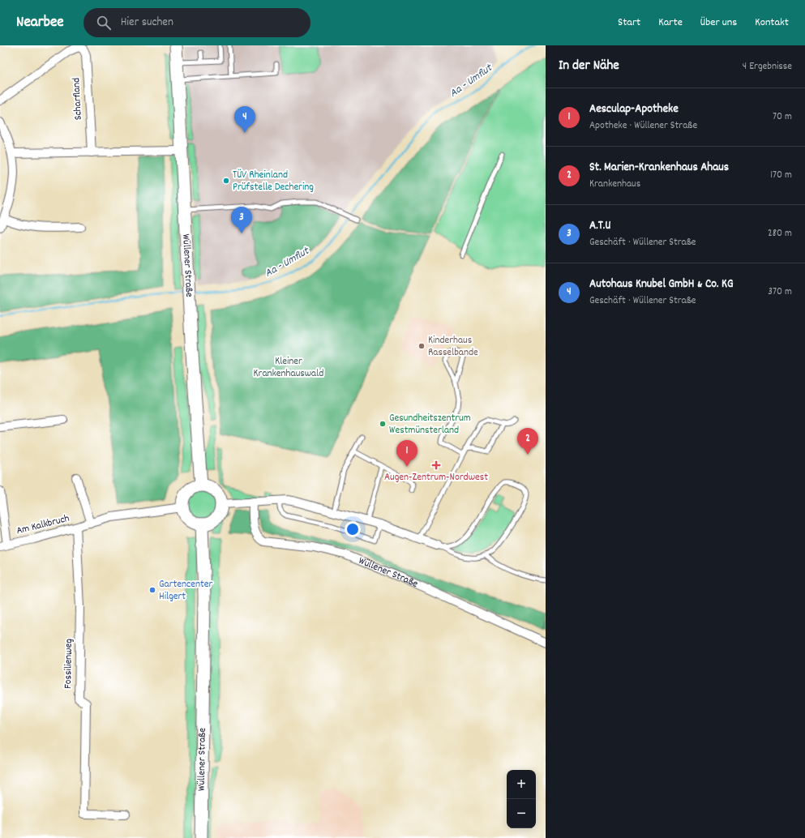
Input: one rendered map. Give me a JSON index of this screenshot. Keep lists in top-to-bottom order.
{
  "streets": {
    "main road": ["Wüllener Straße"],
    "street": ["Scharfland", "Am Kalkbruch", "Fossilienweg"]
  },
  "crossings": [
    ["Wüllener Straße", "Am Kalkbruch"],
    ["Am Kalkbruch", "Fossilienweg"]
  ],
  "water": ["Aa - Umflut"],
  "parks": ["Kleiner Krankenhauswald"],
  "places": {
    "other": [
      "TÜV Rheinland Prüfstelle Dechering",
      "Kinderhaus Rasselbande",
      "Gesundheitszentrum Westmünsterland",
      "Gartencenter Hilgert"
    ],
    "health": ["Augen-Zentrum-Nordwest"]
  },
  "page": {
    "header": "Nearbee",
    "search": "Hier suchen",
    "nav": [
      "Start",
      "Karte",
      "Über uns",
      "Kontakt"
    ],
    "heading": ["In der Nähe", "4 Ergebnisse"],
    "list": [
      {
        "mark": "1",
        "name": "Aesculap-Apotheke",
        "note": "Apotheke · Wüllener Straße",
        "value": "70 m"
      },
      {
        "mark": "2",
        "name": "St. Marien-Krankenhaus Ahaus",
        "note": "Krankenhaus",
        "value": "170 m"
      },
      {
        "mark": "3",
        "name": "A.T.U",
        "note": "Geschäft · Wüllener Straße",
        "value": "280 m"
      },
      {
        "mark": "4",
        "name": "Autohaus Knubel GmbH & Co. KG",
        "note": "Geschäft · Wüllener Straße",
        "value": "370 m"
      }
    ],
    "pins": [
      "4",
      "3",
      "2",
      "1"
    ],
    "map_buttons": ["+", "−"]
  }
}
